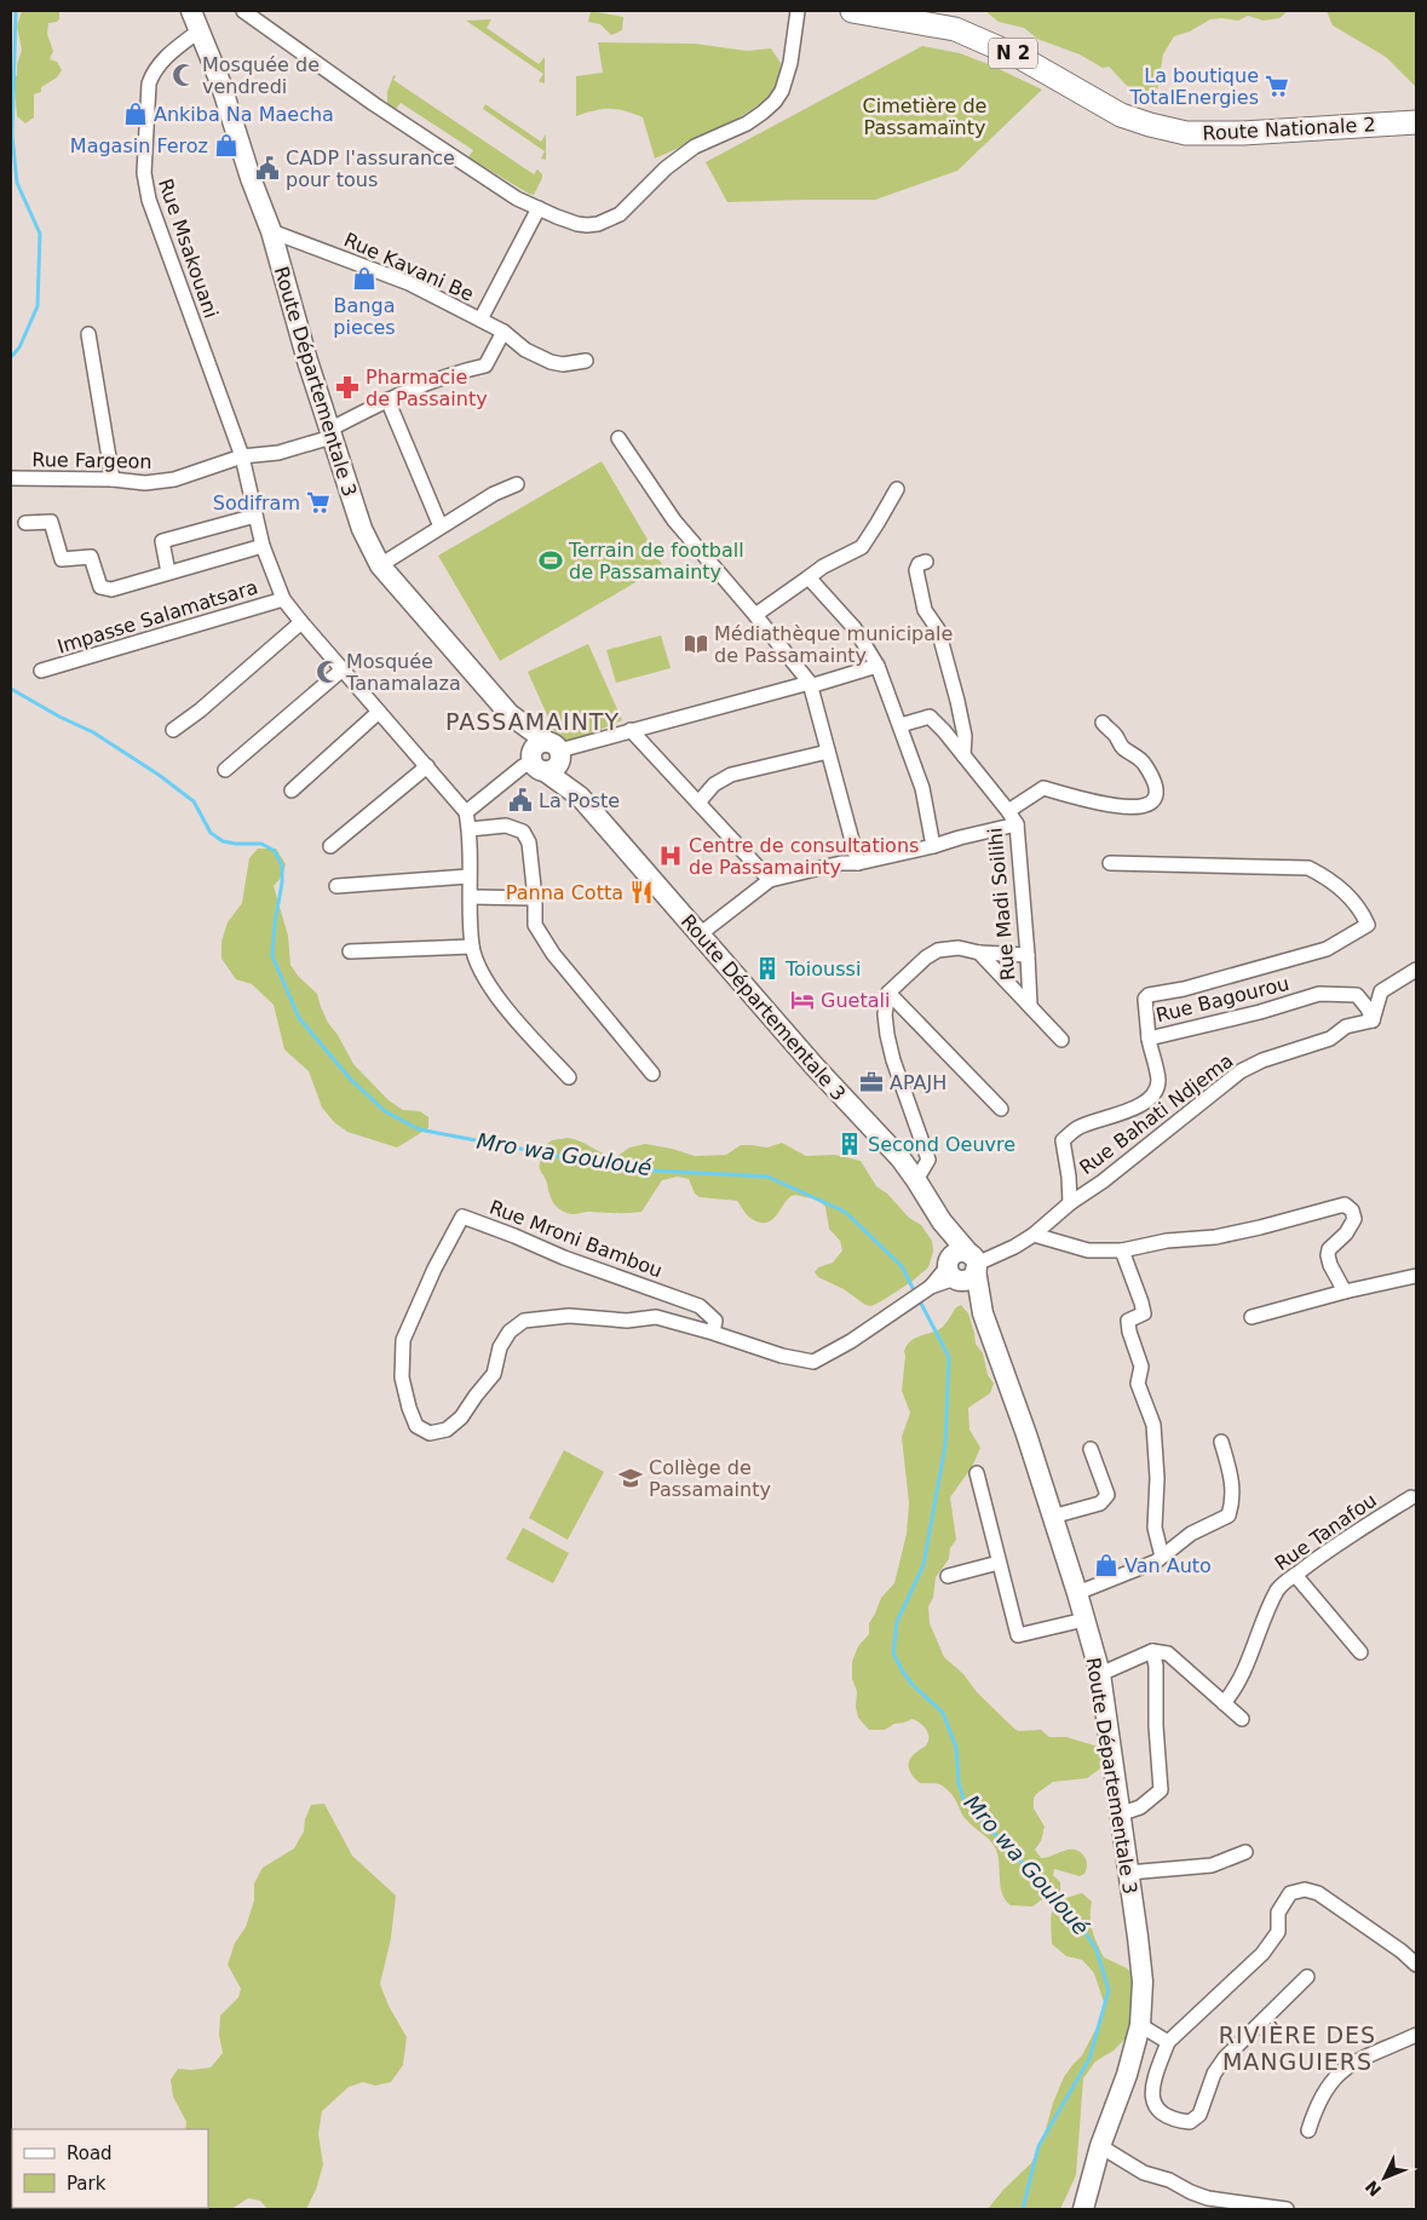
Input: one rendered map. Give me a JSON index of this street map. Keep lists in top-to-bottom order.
{
  "streets": {
    "main road": ["N 2", "Route Nationale 2", "Route Départementale 3"],
    "street": [
      "Rue Msakouani",
      "Rue Kavani Be",
      "Rue Fargeon",
      "Impasse Salamatsara",
      "Rue Madi Soilihi",
      "Rue Bagourou",
      "Rue Bahati Ndjema",
      "Rue Mroni Bambou",
      "Rue Tanafou"
    ]
  },
  "crossings": [
    ["N 2", "Route Nationale 2"],
    ["Rue Msakouani", "Route Départementale 3"],
    ["Rue Msakouani", "Rue Fargeon"],
    ["Rue Msakouani", "Impasse Salamatsara"],
    ["Rue Kavani Be", "Route Départementale 3"],
    ["Route Départementale 3", "Rue Fargeon"],
    ["Route Départementale 3", "Rue Bahati Ndjema"],
    ["Rue Bagourou", "Rue Bahati Ndjema"]
  ],
  "districts": ["PASSAMAINTY", "RIVIÈRE DES MANGUIERS"],
  "water": ["Mro wa Gouloué"],
  "parks": ["Cimetière de Passamaïnty"],
  "places": {
    "mosque": ["Mosquée de vendredi", "Mosquée Tanamalaza"],
    "supermarket": ["La boutique TotalEnergies", "Sodifram"],
    "shop": [
      "Ankiba Na Maecha",
      "Magasin Feroz",
      "Banga pieces",
      "Van Auto"
    ],
    "public building": ["CADP l'assurance pour tous", "La Poste"],
    "pharmacy": ["Pharmacie de Passainty"],
    "sports": ["Terrain de football de Passamainty"],
    "library": ["Médiathèque municipale de Passamainty"],
    "hospital": ["Centre de consultations de Passamainty"],
    "restaurant": ["Panna Cotta"],
    "building": ["Toioussi", "Second Oeuvre"],
    "hotel": ["Guetali"],
    "office": ["APAJH"],
    "school or university": ["Collège de Passamainty"]
  },
  "legend": ["Road", "Park"],
  "north": "bottom left"
}
